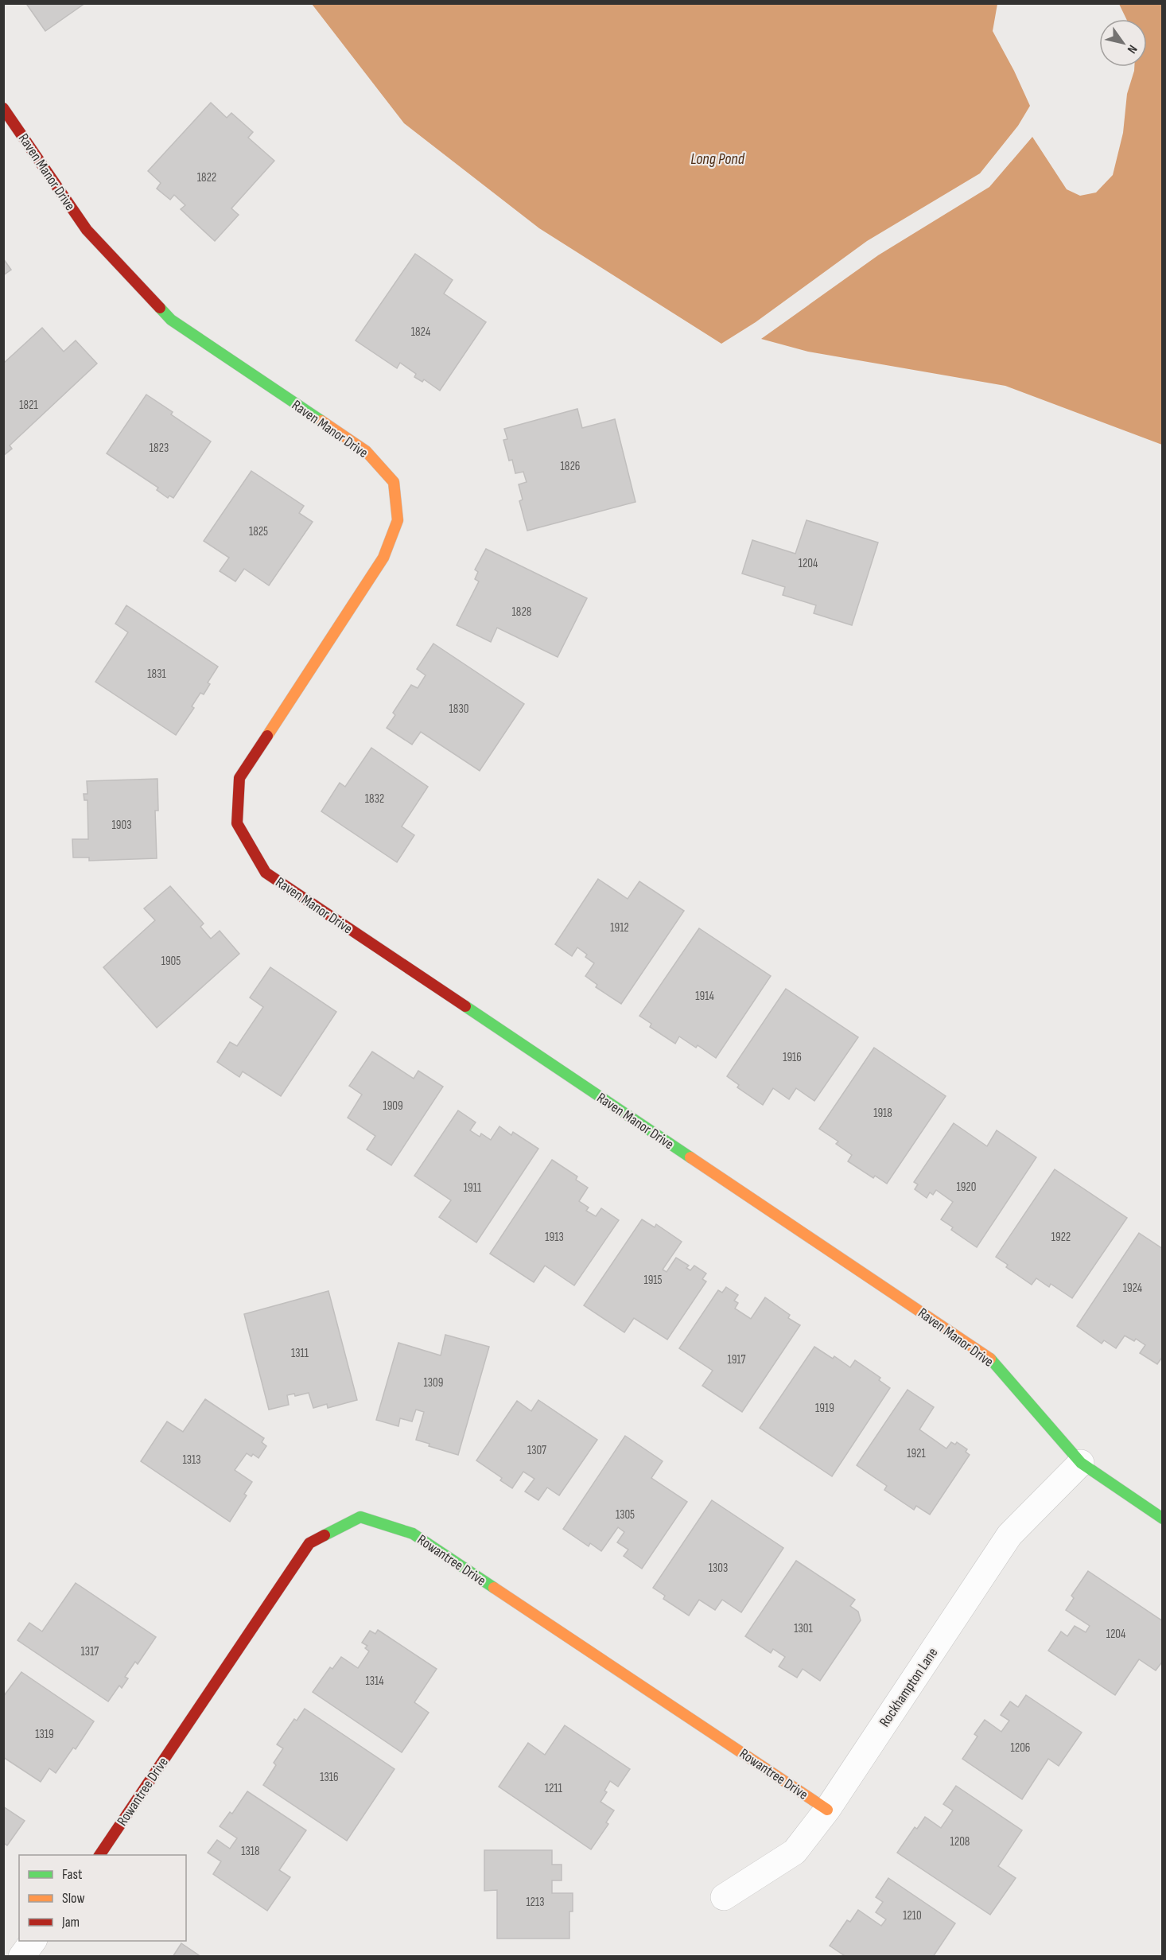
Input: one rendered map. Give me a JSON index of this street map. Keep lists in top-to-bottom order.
{
  "streets": {
    "street": ["Raven Manor Drive", "Rowantree Drive", "Rockhampton Lane"]
  },
  "crossings": [
    ["Raven Manor Drive", "Rockhampton Lane"],
    ["Rowantree Drive", "Rockhampton Lane"]
  ],
  "water": ["Long Pond"],
  "house_numbers": [
    "1822",
    "1824",
    "1821",
    "1823",
    "1826",
    "1825",
    "1204",
    "1828",
    "1831",
    "1830",
    "1832",
    "1903",
    "1912",
    "1905",
    "1914",
    "1916",
    "1909",
    "1918",
    "1920",
    "1911",
    "1913",
    "1922",
    "1915",
    "1924",
    "1311",
    "1917",
    "1309",
    "1919",
    "1307",
    "1921",
    "1313",
    "1305",
    "1303",
    "1301",
    "1204",
    "1317",
    "1314",
    "1319",
    "1206",
    "1316",
    "1211",
    "1208",
    "1318",
    "1213",
    "1210"
  ],
  "legend": ["Fast", "Slow", "Jam"],
  "north": "bottom right"
}
